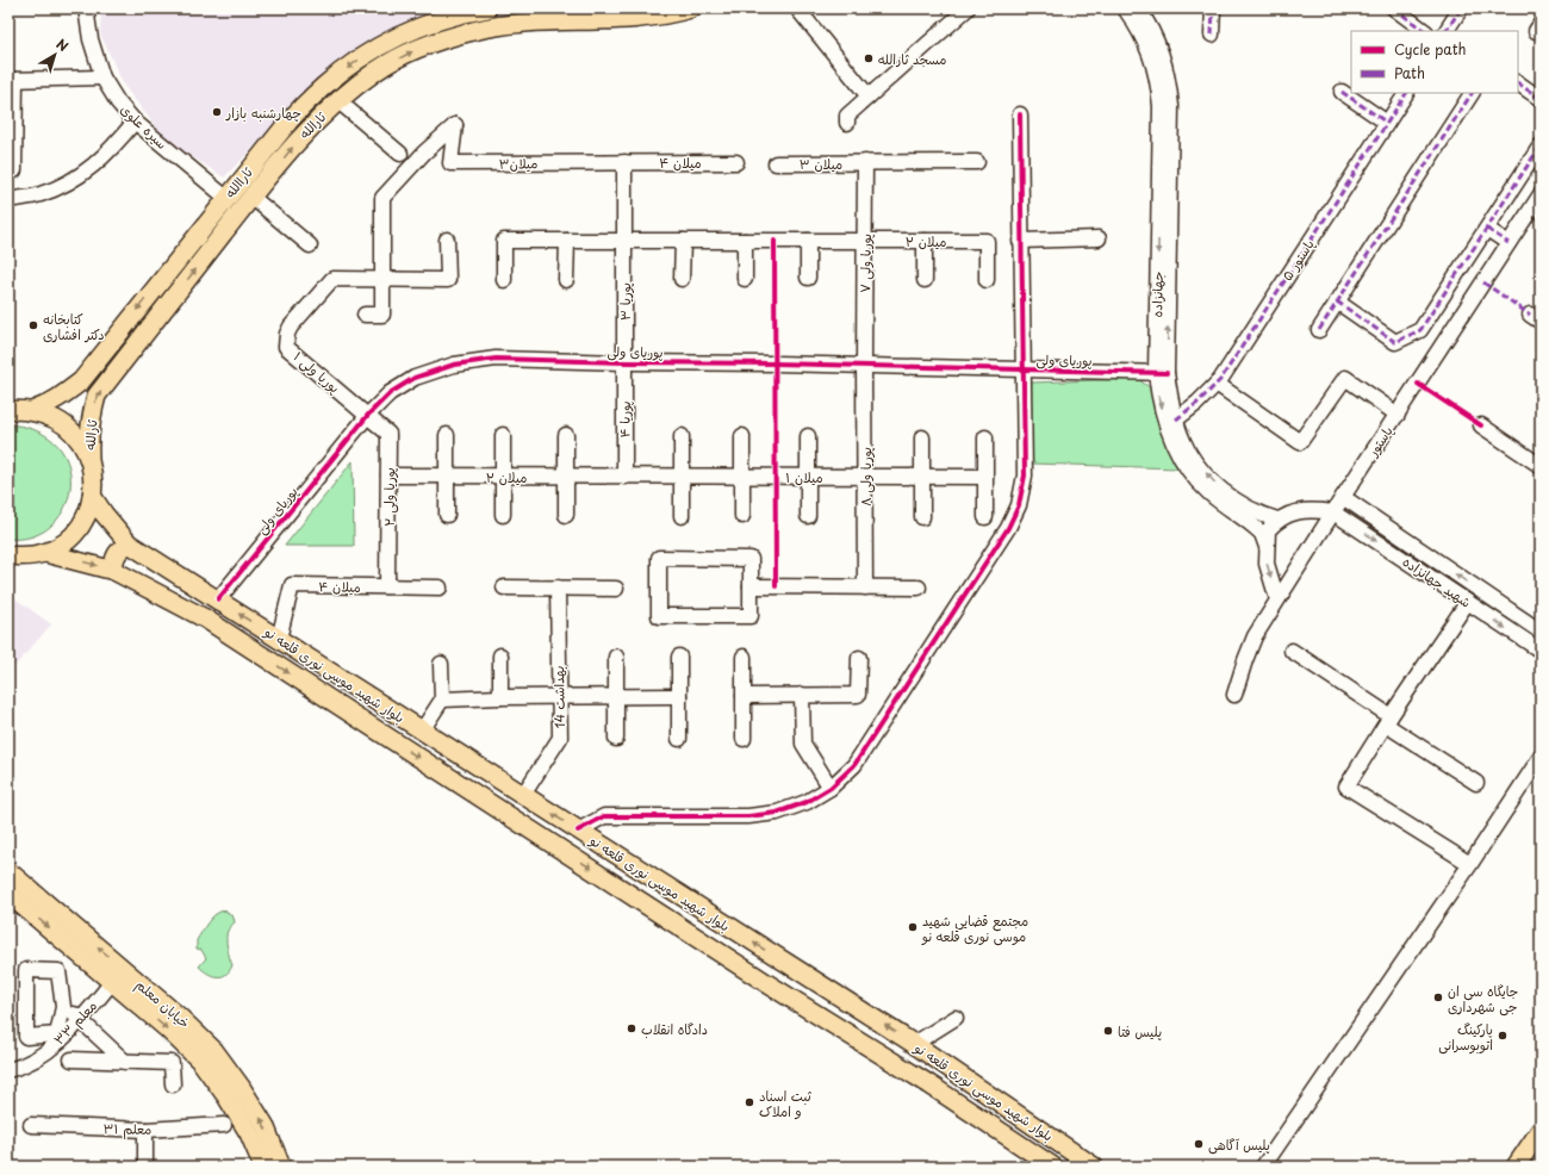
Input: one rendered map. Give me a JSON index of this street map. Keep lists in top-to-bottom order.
{
  "streets": {
    "main road": [
      "ثارالله",
      "ثاراالله",
      "بلوار شهید موسی نوری قلعه نو",
      "خیابان معلم"
    ],
    "street": [
      "سیره علوی",
      "میلان ۴",
      "میلان۳",
      "میلان ۳",
      "میلان ۲",
      "پاستور ۵",
      "پوریا ولی ۷",
      "جهانزاده",
      "پوریا ۳",
      "پوریای ولی",
      "پوریا ولی ۱",
      "پوریا ۴",
      "پاستور",
      "میلان ۱",
      "پوریا ولی ۸",
      "پوریا ولی ۲",
      "شهید جهانزاده",
      "بهداشت 14",
      "معلم ۳۳",
      "معلم ۳۱"
    ]
  },
  "crossings": [
    ["ثارالله", "بلوار شهید موسی نوری قلعه نو"],
    ["سیره علوی", "ثاراالله"],
    ["میلان ۴", "میلان۳"],
    ["میلان ۴", "پوریا ۳"],
    ["میلان ۴", "پوریا ولی ۲"],
    ["میلان ۴", "بلوار شهید موسی نوری قلعه نو"],
    ["میلان۳", "پوریا ۳"],
    ["میلان۳", "پوریا ولی ۱"],
    ["میلان ۳", "پوریا ولی ۷"],
    ["میلان ۲", "پوریا ولی ۷"],
    ["میلان ۲", "پوریا ۴"],
    ["میلان ۲", "میلان ۱"],
    ["میلان ۲", "پوریا ولی ۲"],
    ["پاستور ۵", "جهانزاده"],
    ["پوریا ولی ۷", "پوریای ولی"],
    ["پوریا ولی ۷", "پوریا ولی ۸"],
    ["جهانزاده", "پوریای ولی"],
    ["پوریا ۳", "پوریای ولی"],
    ["پوریا ۳", "پوریا ۴"],
    ["پوریای ولی", "پوریا ولی ۱"],
    ["پوریای ولی", "پوریا ۴"],
    ["پوریای ولی", "پوریا ولی ۸"],
    ["پوریای ولی", "پوریا ولی ۲"],
    ["پوریای ولی", "بلوار شهید موسی نوری قلعه نو"],
    ["پوریا ولی ۱", "پوریا ولی ۲"],
    ["پوریا ۴", "میلان ۱"],
    ["پاستور", "شهید جهانزاده"],
    ["میلان ۱", "پوریا ولی ۸"],
    ["بلوار شهید موسی نوری قلعه نو", "بهداشت 14"],
    ["خیابان معلم", "معلم ۳۳"]
  ],
  "one_way": ["ثارالله", "ثاراالله"],
  "places": [
    "مسجد ثارالله",
    "چهارشنبه بازار",
    "کتابخانه دکتر افشاری",
    "مجتمع قضایی شهید موسی نوری قلعه نو",
    "جایگاه سی ان جی شهرداری",
    "دادگاه انقلاب",
    "پلیس فتا",
    "پارکینگ اتوبوسرانی",
    "ثبت اسناد و املاک",
    "پلیس آگاهی"
  ],
  "legend": ["Cycle path", "Path"],
  "north": "top right"
}
